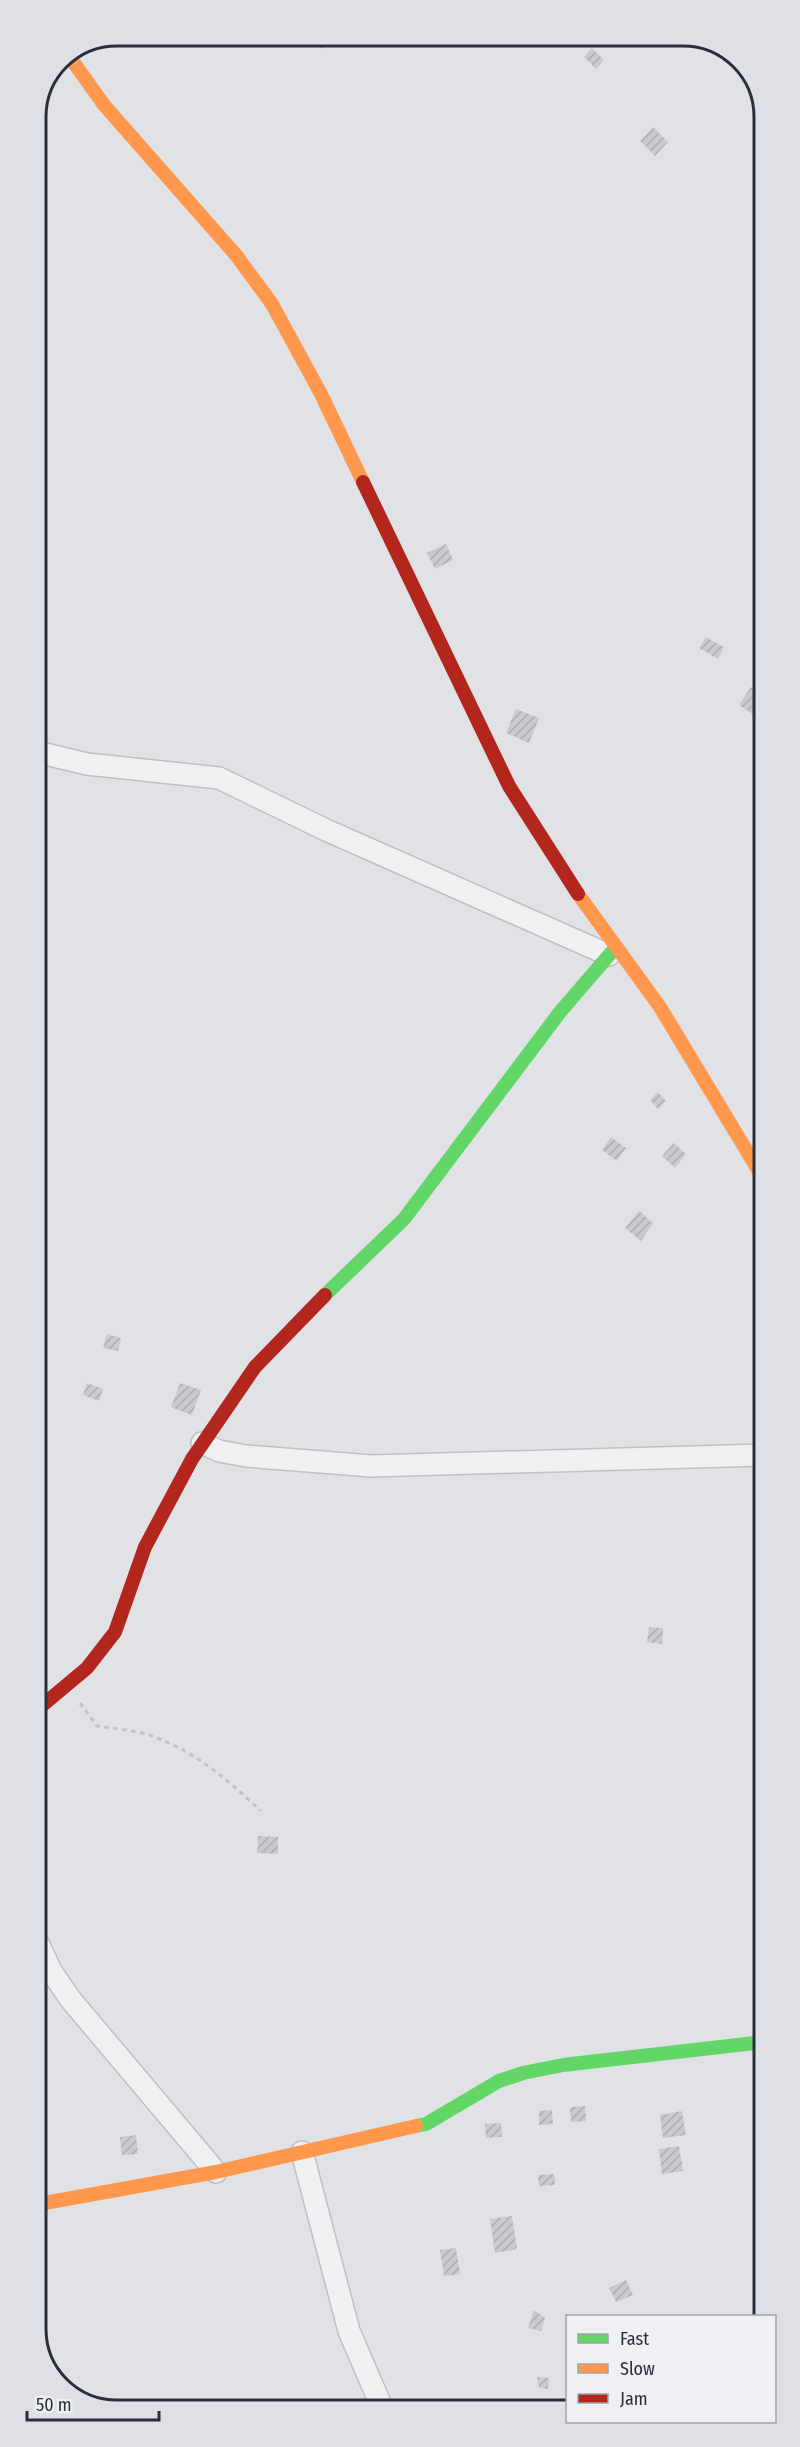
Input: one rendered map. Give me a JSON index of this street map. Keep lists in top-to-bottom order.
{
  "legend": ["Fast", "Slow", "Jam"],
  "scale_bar": "50 m"
}
